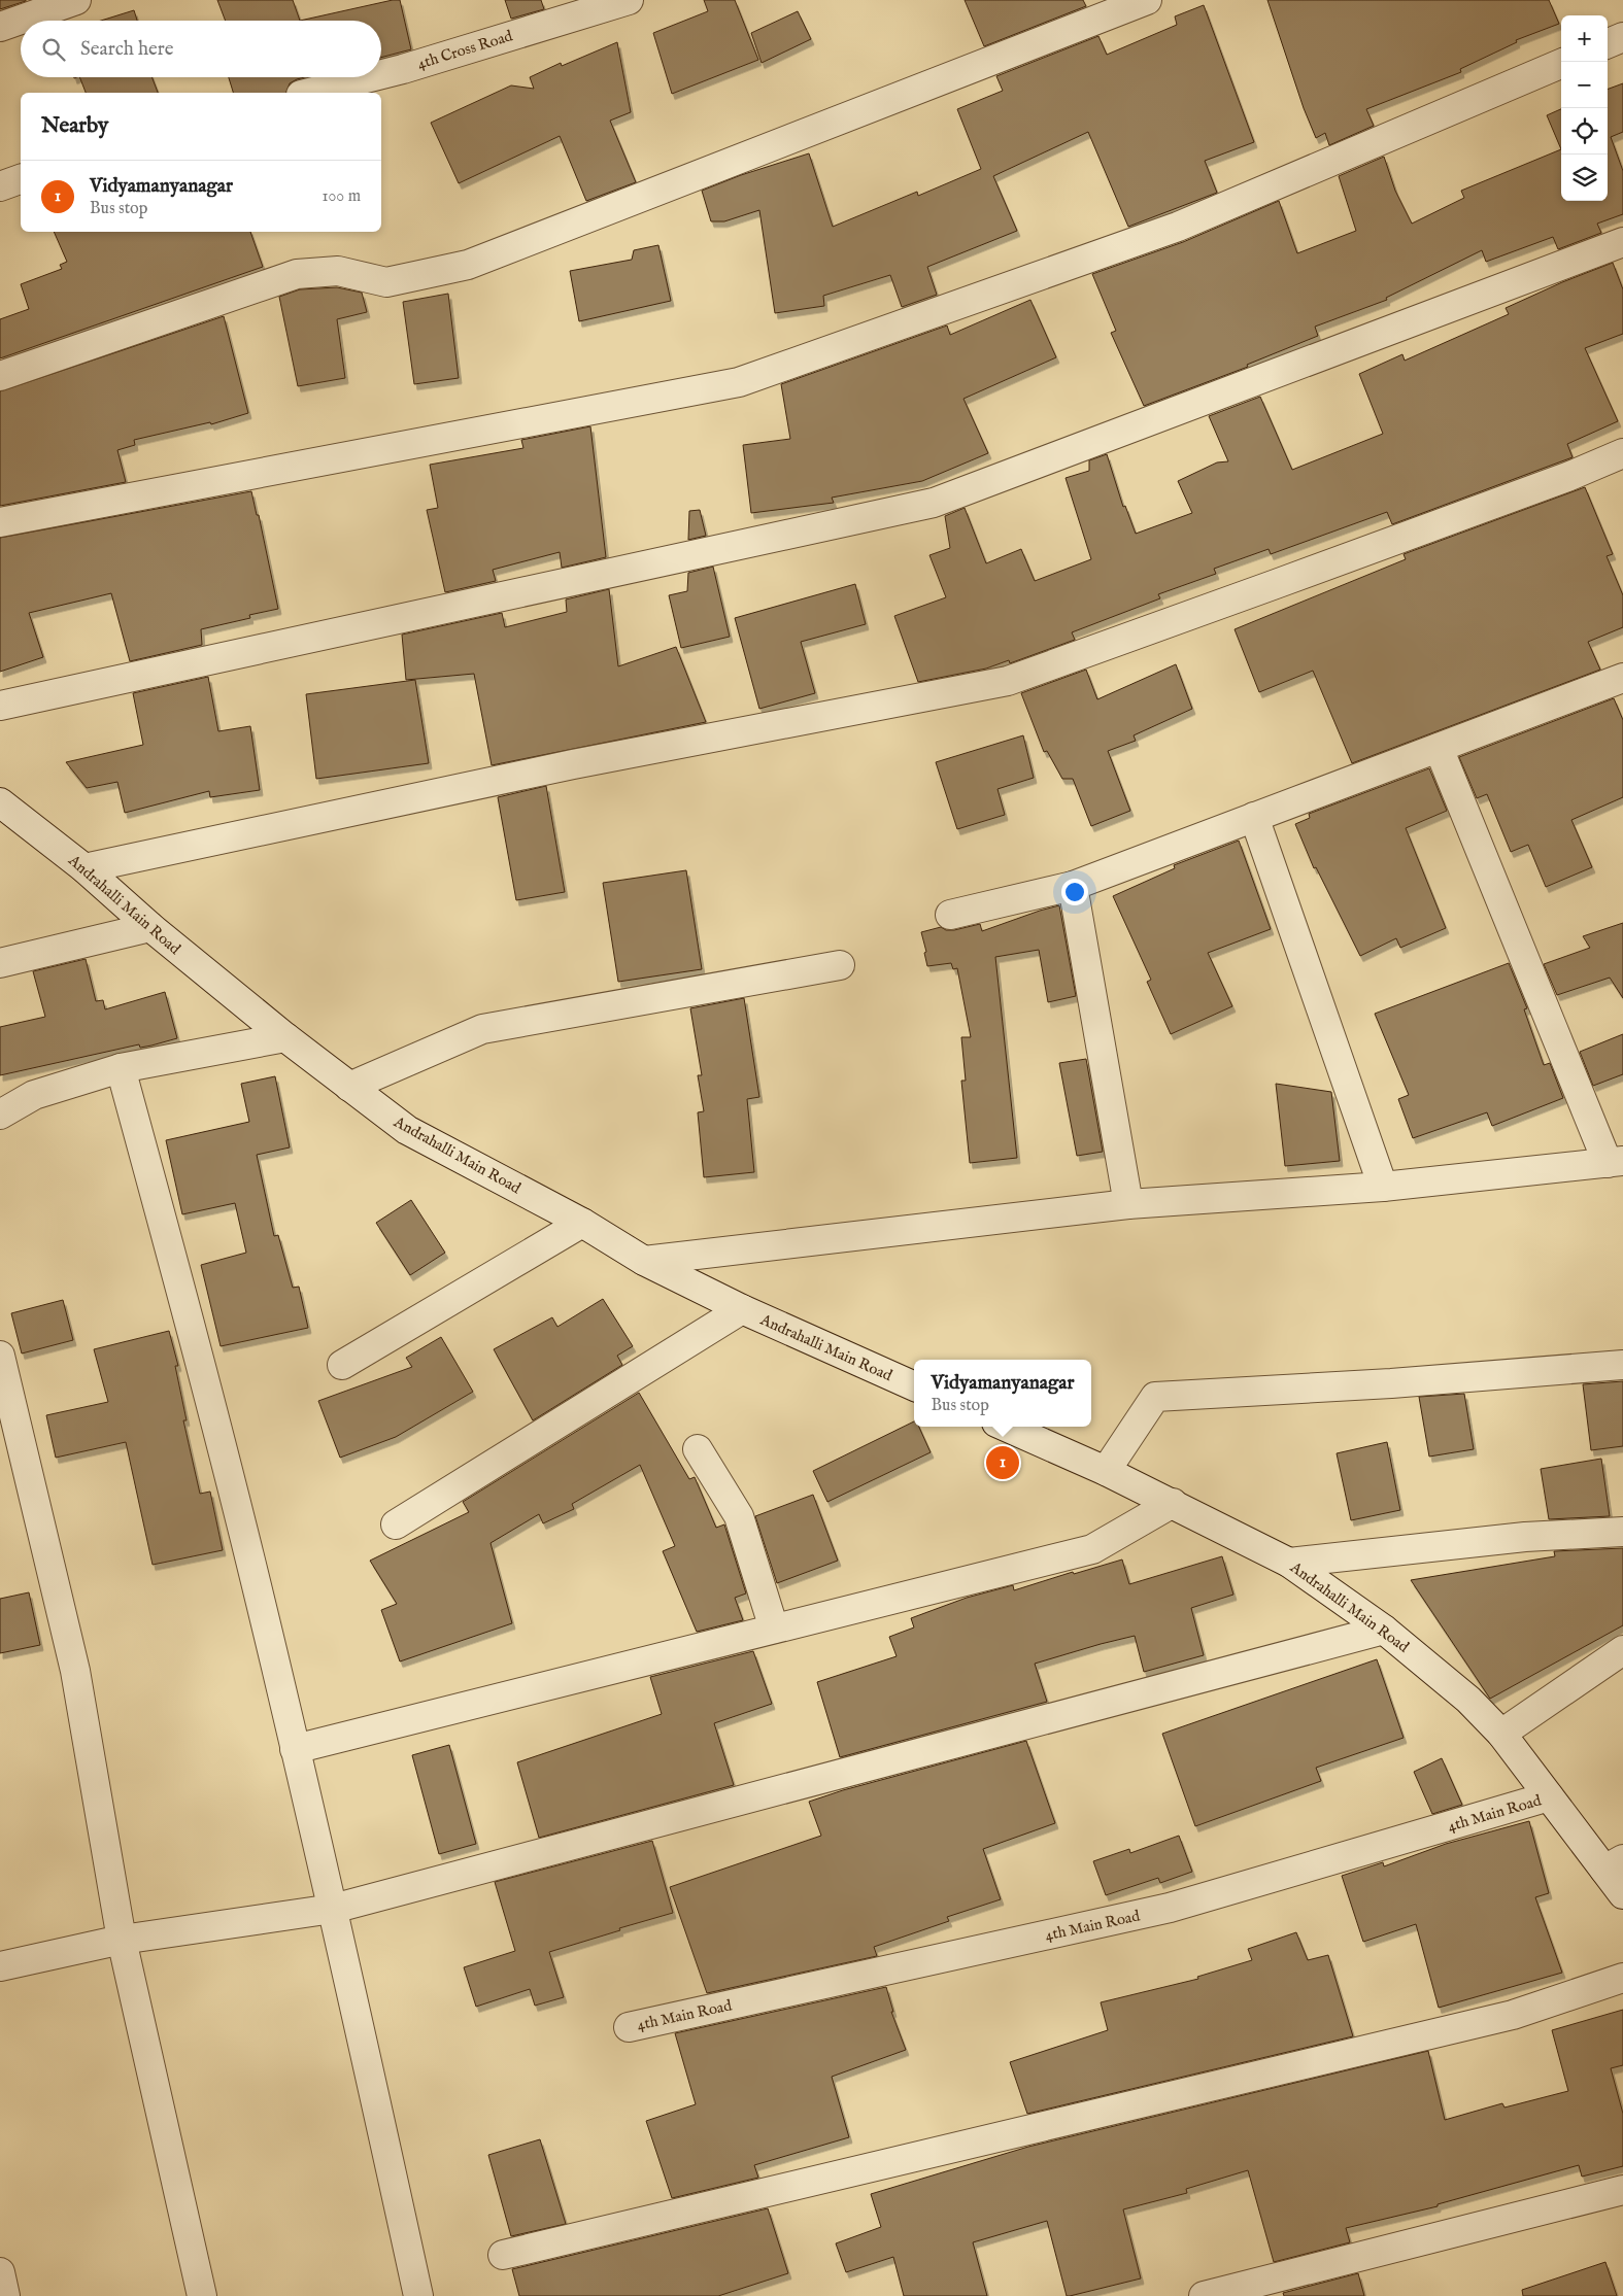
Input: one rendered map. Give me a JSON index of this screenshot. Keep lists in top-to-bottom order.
{
  "streets": {
    "street": ["4th Cross Road", "Andrahalli Main Road", "4th Main Road"]
  },
  "crossings": [
    ["Andrahalli Main Road", "4th Main Road"]
  ],
  "page": {
    "map_buttons": ["+", "−"],
    "search": "Search here",
    "heading": "Nearby",
    "list": [
      {
        "mark": "1",
        "name": "Vidyamanyanagar",
        "note": "Bus stop",
        "value": "100 m"
      }
    ],
    "popup": ["Vidyamanyanagar", "Bus stop"],
    "pins": "1"
  }
}
